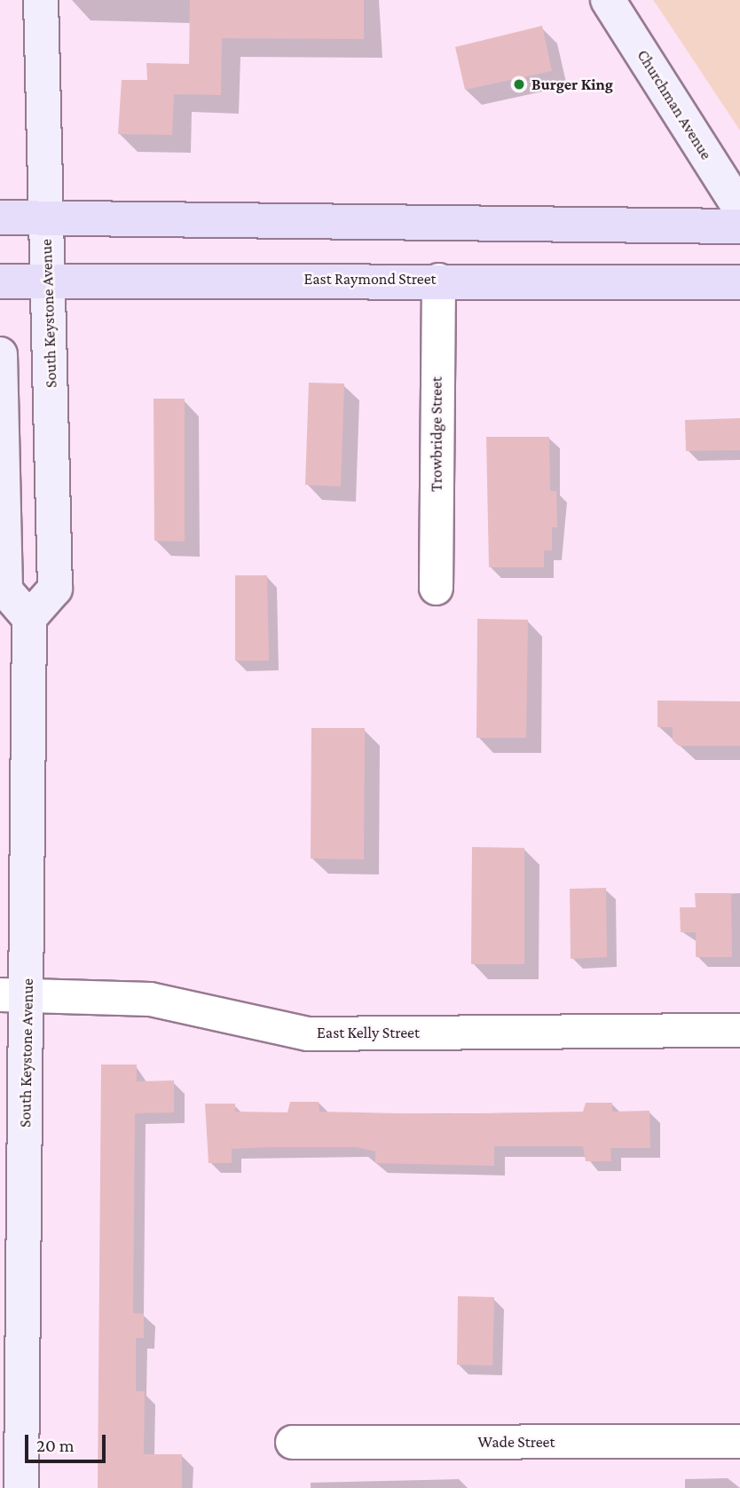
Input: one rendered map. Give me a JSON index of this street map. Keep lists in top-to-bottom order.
{
  "streets": {
    "main road": ["Churchman Avenue", "East Raymond Street", "South Keystone Avenue"],
    "street": ["Trowbridge Street", "East Kelly Street", "Wade Street"]
  },
  "crossings": [
    ["East Raymond Street", "South Keystone Avenue"],
    ["East Raymond Street", "Trowbridge Street"],
    ["South Keystone Avenue", "East Kelly Street"]
  ],
  "places": ["Burger King"],
  "scale_bar": "20 m"
}
